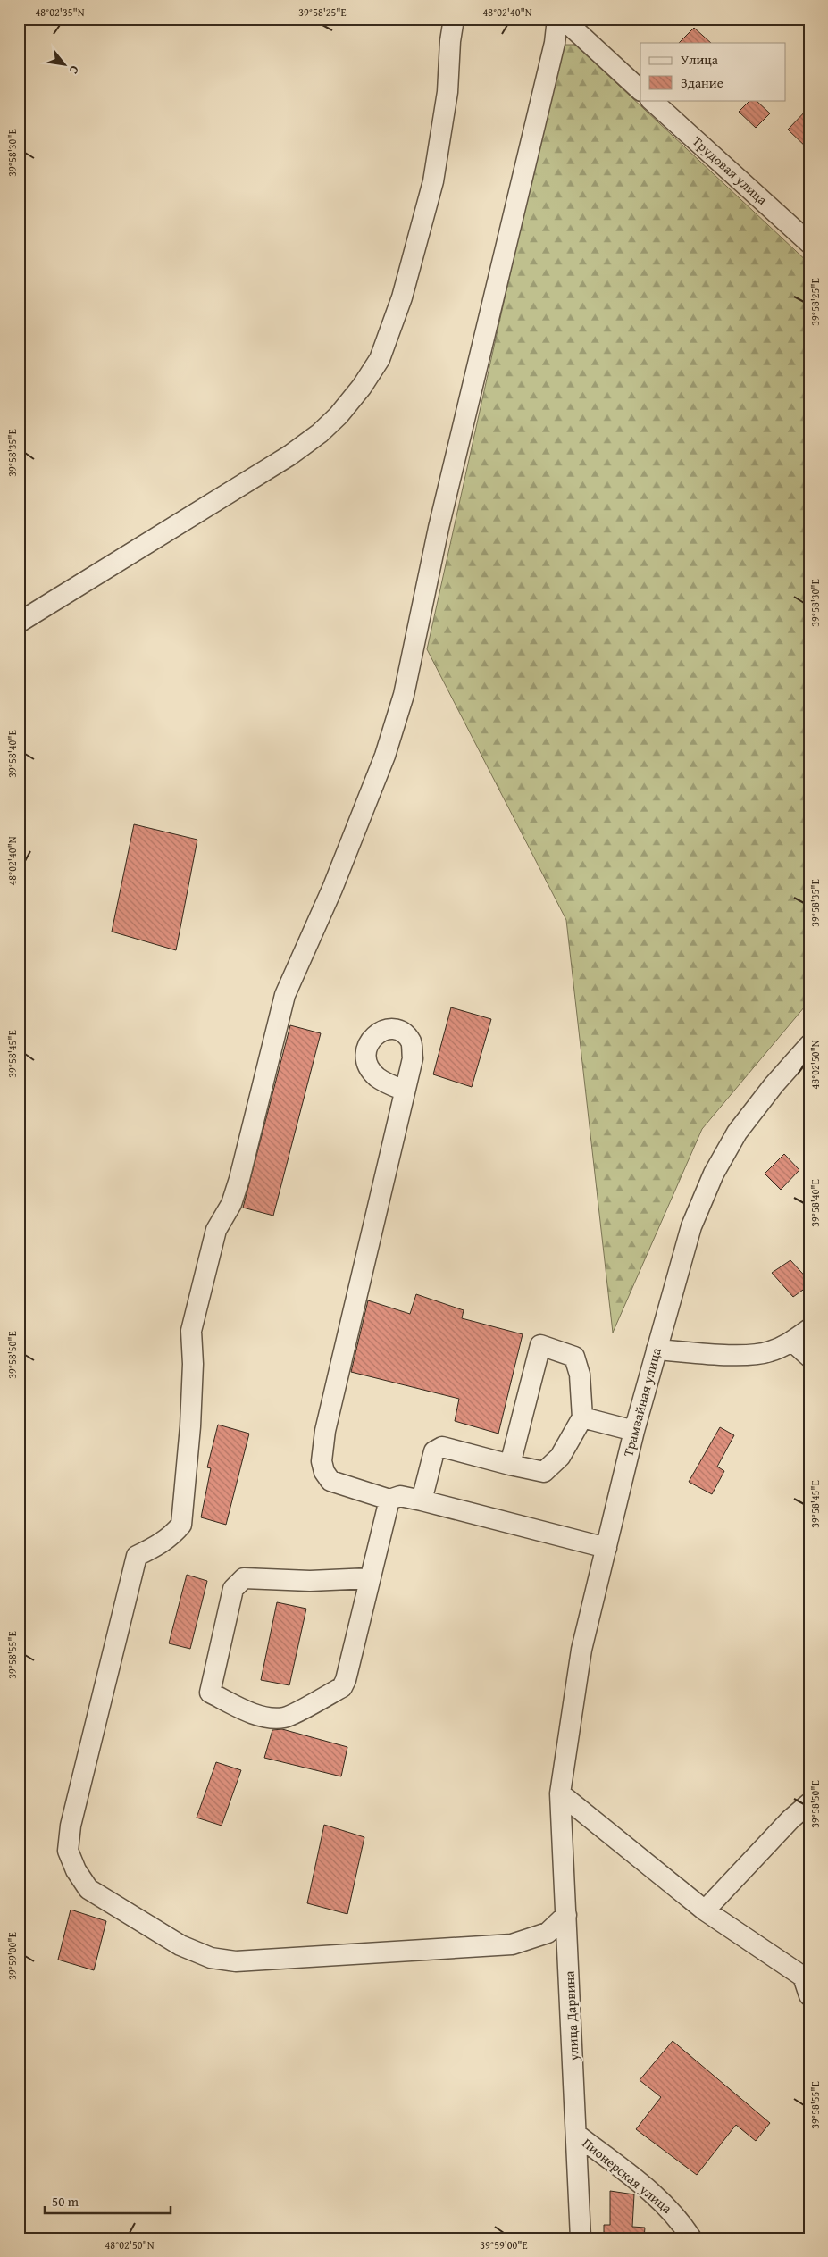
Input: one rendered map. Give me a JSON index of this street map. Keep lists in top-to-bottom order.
{
  "streets": {
    "street": [
      "Трудовая улица",
      "Трамвайная улица",
      "улица Дарвина",
      "Пионерская улица"
    ]
  },
  "crossings": [
    ["Трамвайная улица", "улица Дарвина"],
    ["улица Дарвина", "Пионерская улица"]
  ],
  "legend": ["Улица", "Здание"],
  "scale_bar": "50 m",
  "north": "bottom right",
  "coordinates": [
    "48°02'35\"N",
    "39°58'25\"E",
    "48°02'40\"N",
    "39°58'30\"E",
    "39°58'35\"E",
    "39°58'40\"E",
    "39°58'45\"E",
    "48°02'50\"N",
    "39°58'50\"E",
    "39°58'55\"E",
    "39°59'00\"E"
  ]
}
